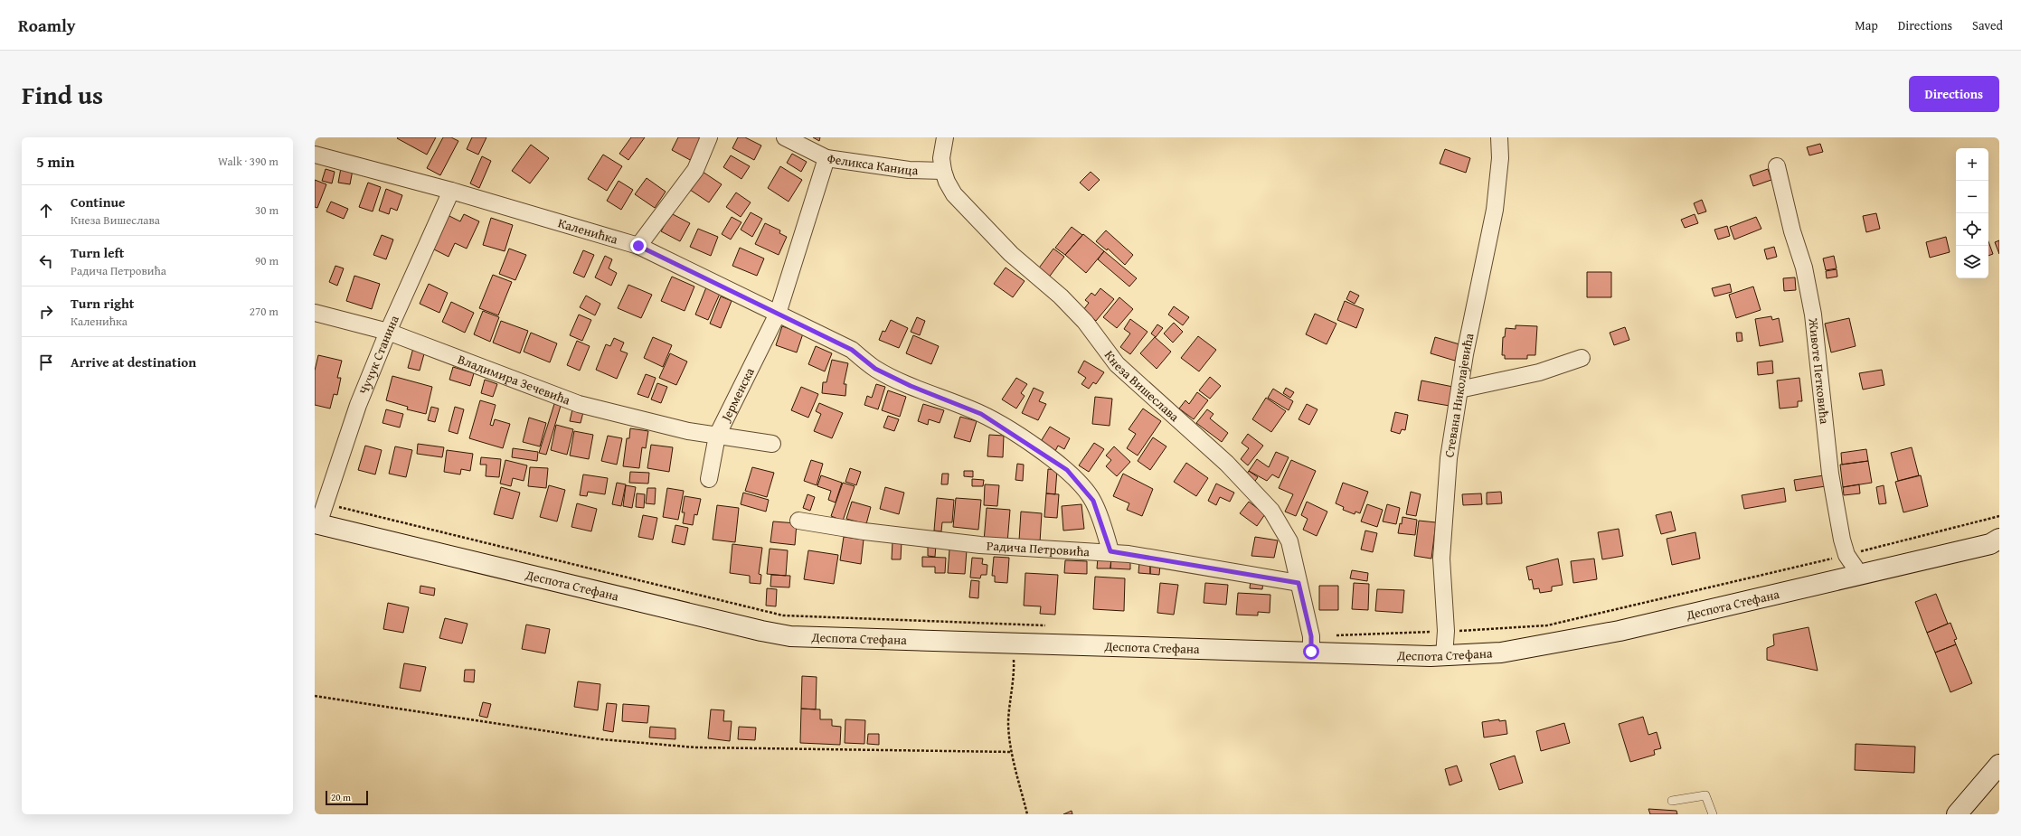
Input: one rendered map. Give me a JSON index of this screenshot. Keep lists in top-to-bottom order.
{
  "streets": {
    "main road": ["Деспота Стефана"],
    "street": [
      "Феликса Каница",
      "Каленићка",
      "Чучук Станина",
      "Животе Петковића",
      "Владимира Зечевића",
      "Кнеза Вишеслава",
      "Јерменска",
      "Стевана Николајевића",
      "Радича Петровића"
    ]
  },
  "crossings": [
    ["Феликса Каница", "Кнеза Вишеслава"],
    ["Феликса Каница", "Јерменска"],
    ["Каленићка", "Чучук Станина"],
    ["Каленићка", "Јерменска"],
    ["Каленићка", "Радича Петровића"],
    ["Чучук Станина", "Владимира Зечевића"],
    ["Чучук Станина", "Деспота Стефана"],
    ["Животе Петковића", "Деспота Стефана"],
    ["Владимира Зечевића", "Јерменска"],
    ["Кнеза Вишеслава", "Радича Петровића"],
    ["Кнеза Вишеслава", "Деспота Стефана"],
    ["Стевана Николајевића", "Деспота Стефана"]
  ],
  "scale_bar": "20 m",
  "page": {
    "header": "Roamly",
    "nav": ["Map", "Directions", "Saved"],
    "title": "Find us",
    "buttons": "Directions",
    "heading": ["5 min", "Walk · 390 m"],
    "map_buttons": ["+", "−"],
    "list": [
      ["Continue", "Кнеза Вишеслава", "30 m"],
      ["Turn left", "Радича Петровића", "90 m"],
      ["Turn right", "Каленићка", "270 m"],
      "Arrive at destination"
    ],
    "scale": "20 m"
  }
}
